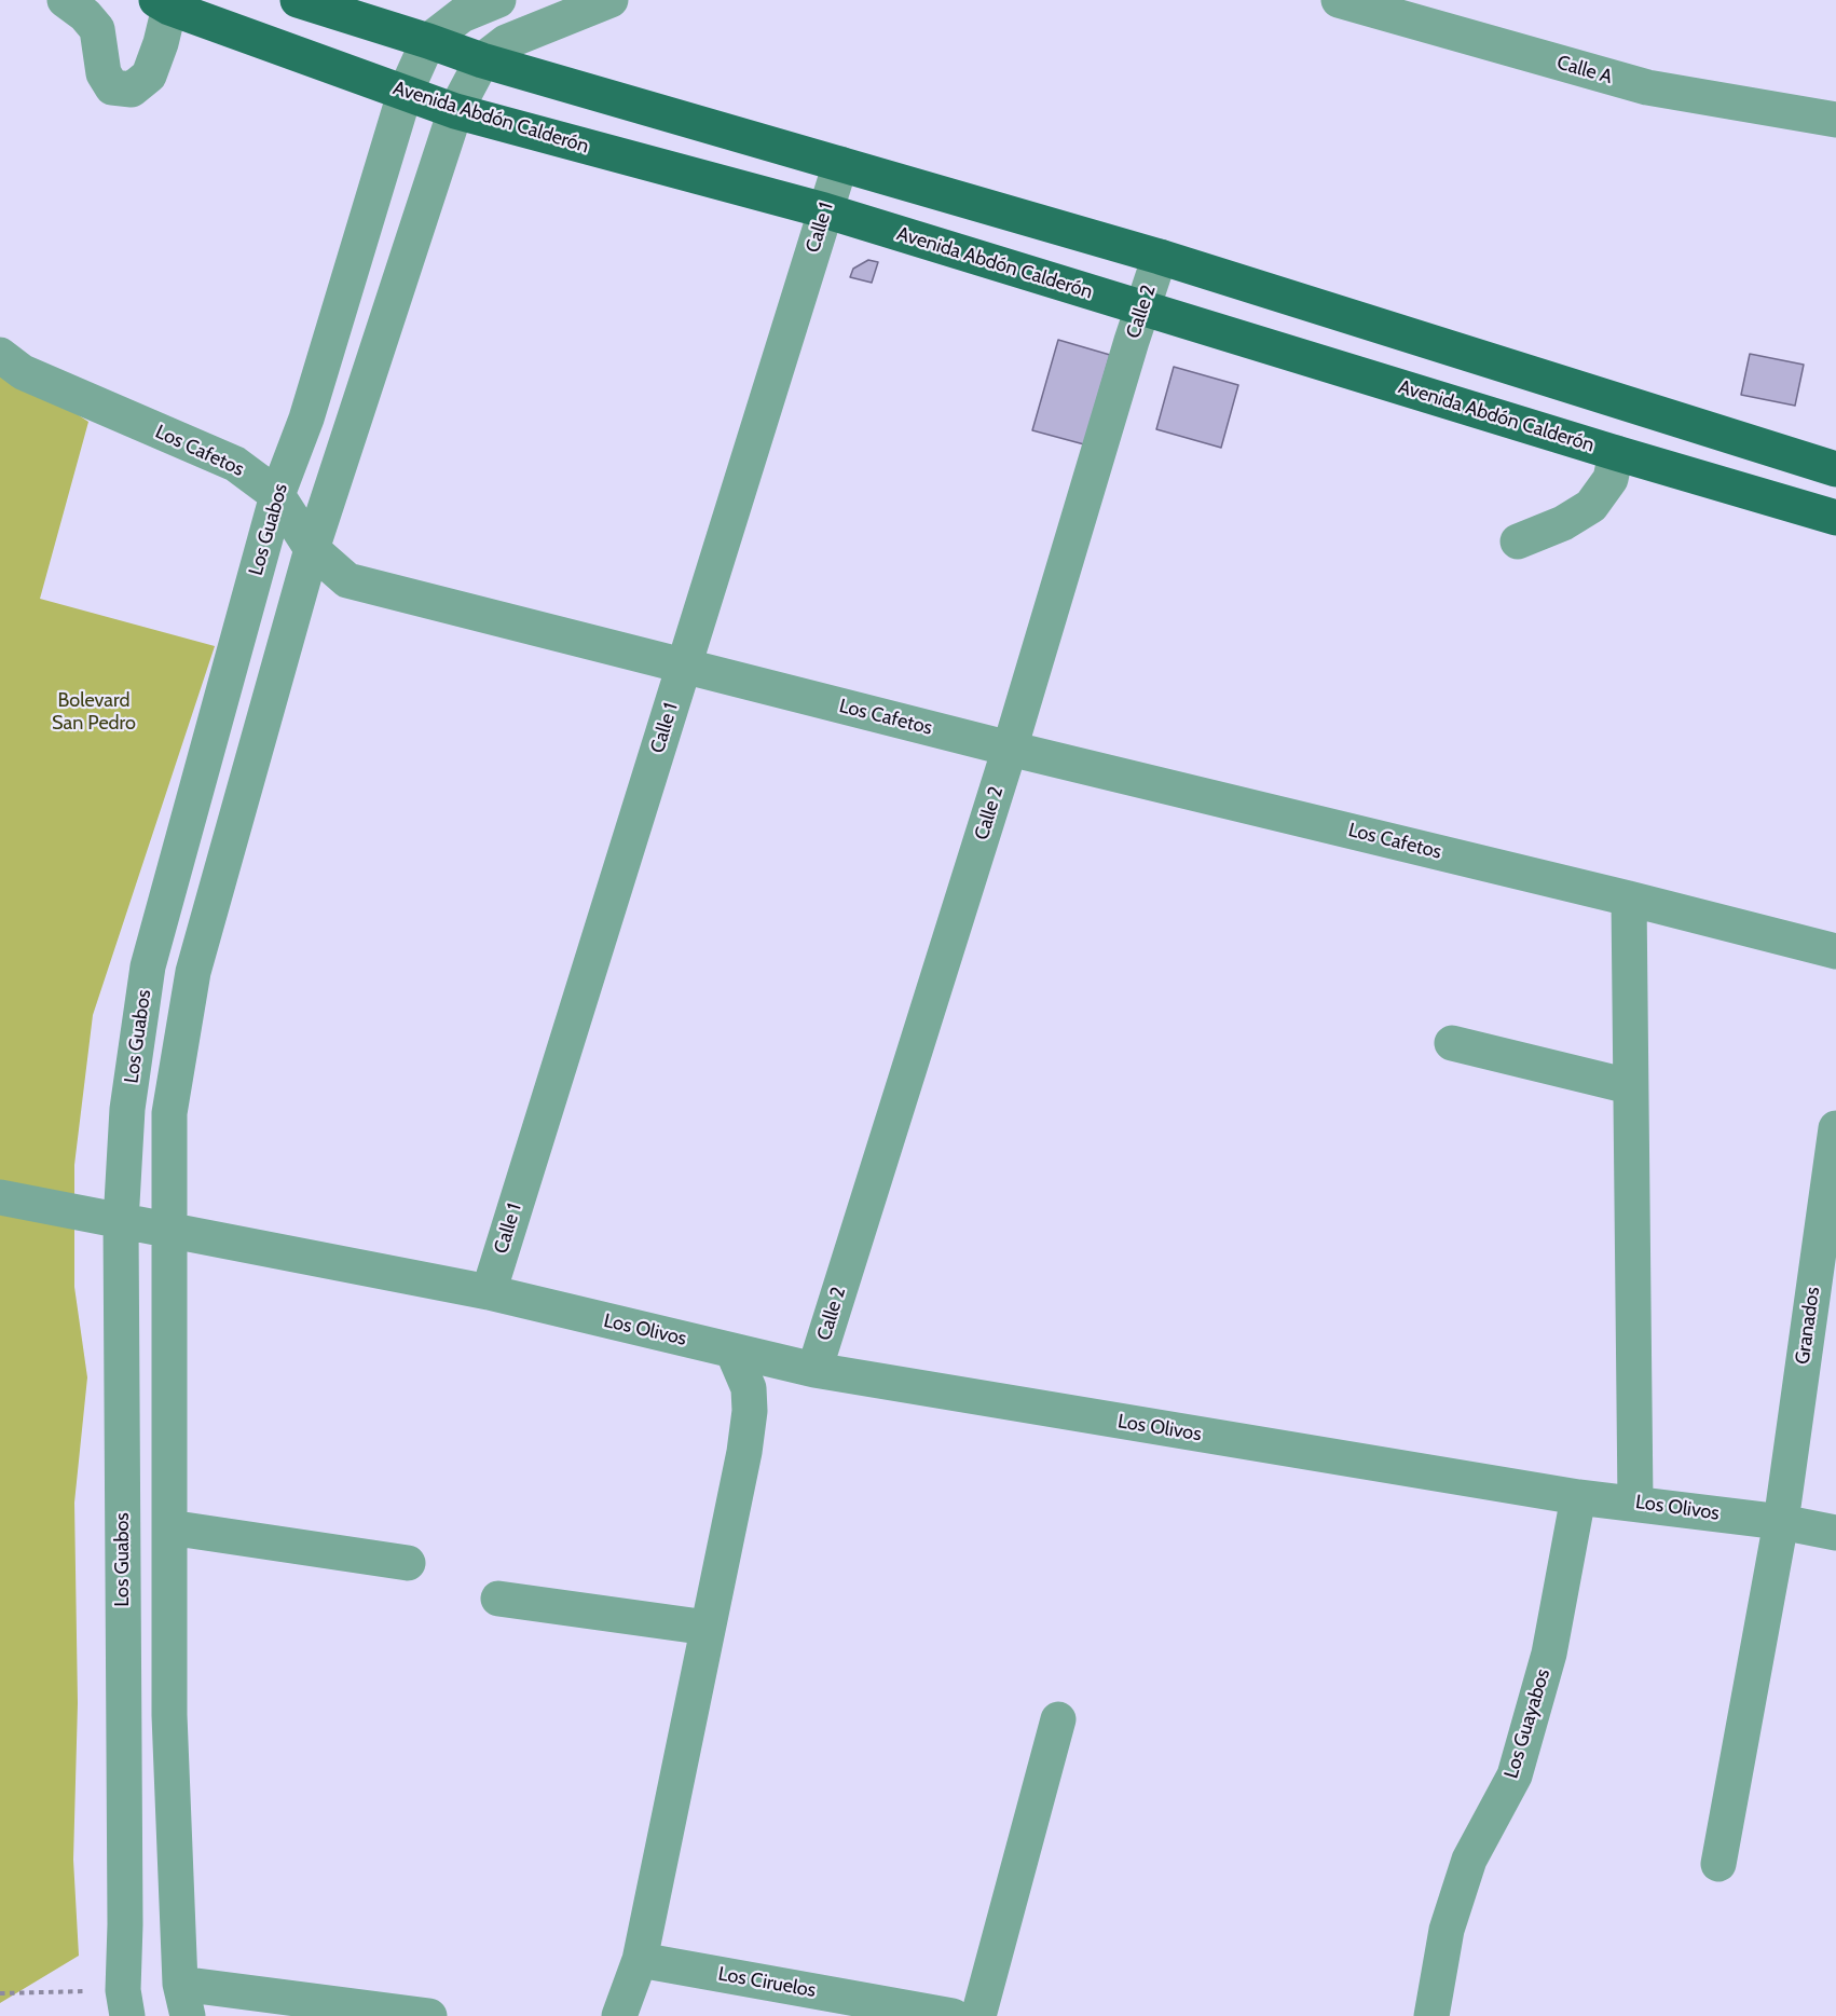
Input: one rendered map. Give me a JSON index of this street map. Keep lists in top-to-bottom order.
{
  "streets": {
    "main road": ["Avenida Abdón Calderón"],
    "street": [
      "Calle A",
      "Calle 1",
      "Calle 2",
      "Los Cafetos",
      "Los Guabos",
      "Granados",
      "Los Olivos",
      "Los Guayabos",
      "Los Ciruelos"
    ]
  },
  "crossings": [
    ["Avenida Abdón Calderón", "Calle 1"],
    ["Avenida Abdón Calderón", "Calle 2"],
    ["Avenida Abdón Calderón", "Los Guabos"],
    ["Calle 1", "Los Cafetos"],
    ["Calle 1", "Los Olivos"],
    ["Calle 2", "Los Cafetos"],
    ["Calle 2", "Los Olivos"],
    ["Los Cafetos", "Los Guabos"],
    ["Los Guabos", "Los Olivos"],
    ["Granados", "Los Olivos"],
    ["Los Olivos", "Los Guayabos"]
  ],
  "parks": ["Bolevard San Pedro"]
}
